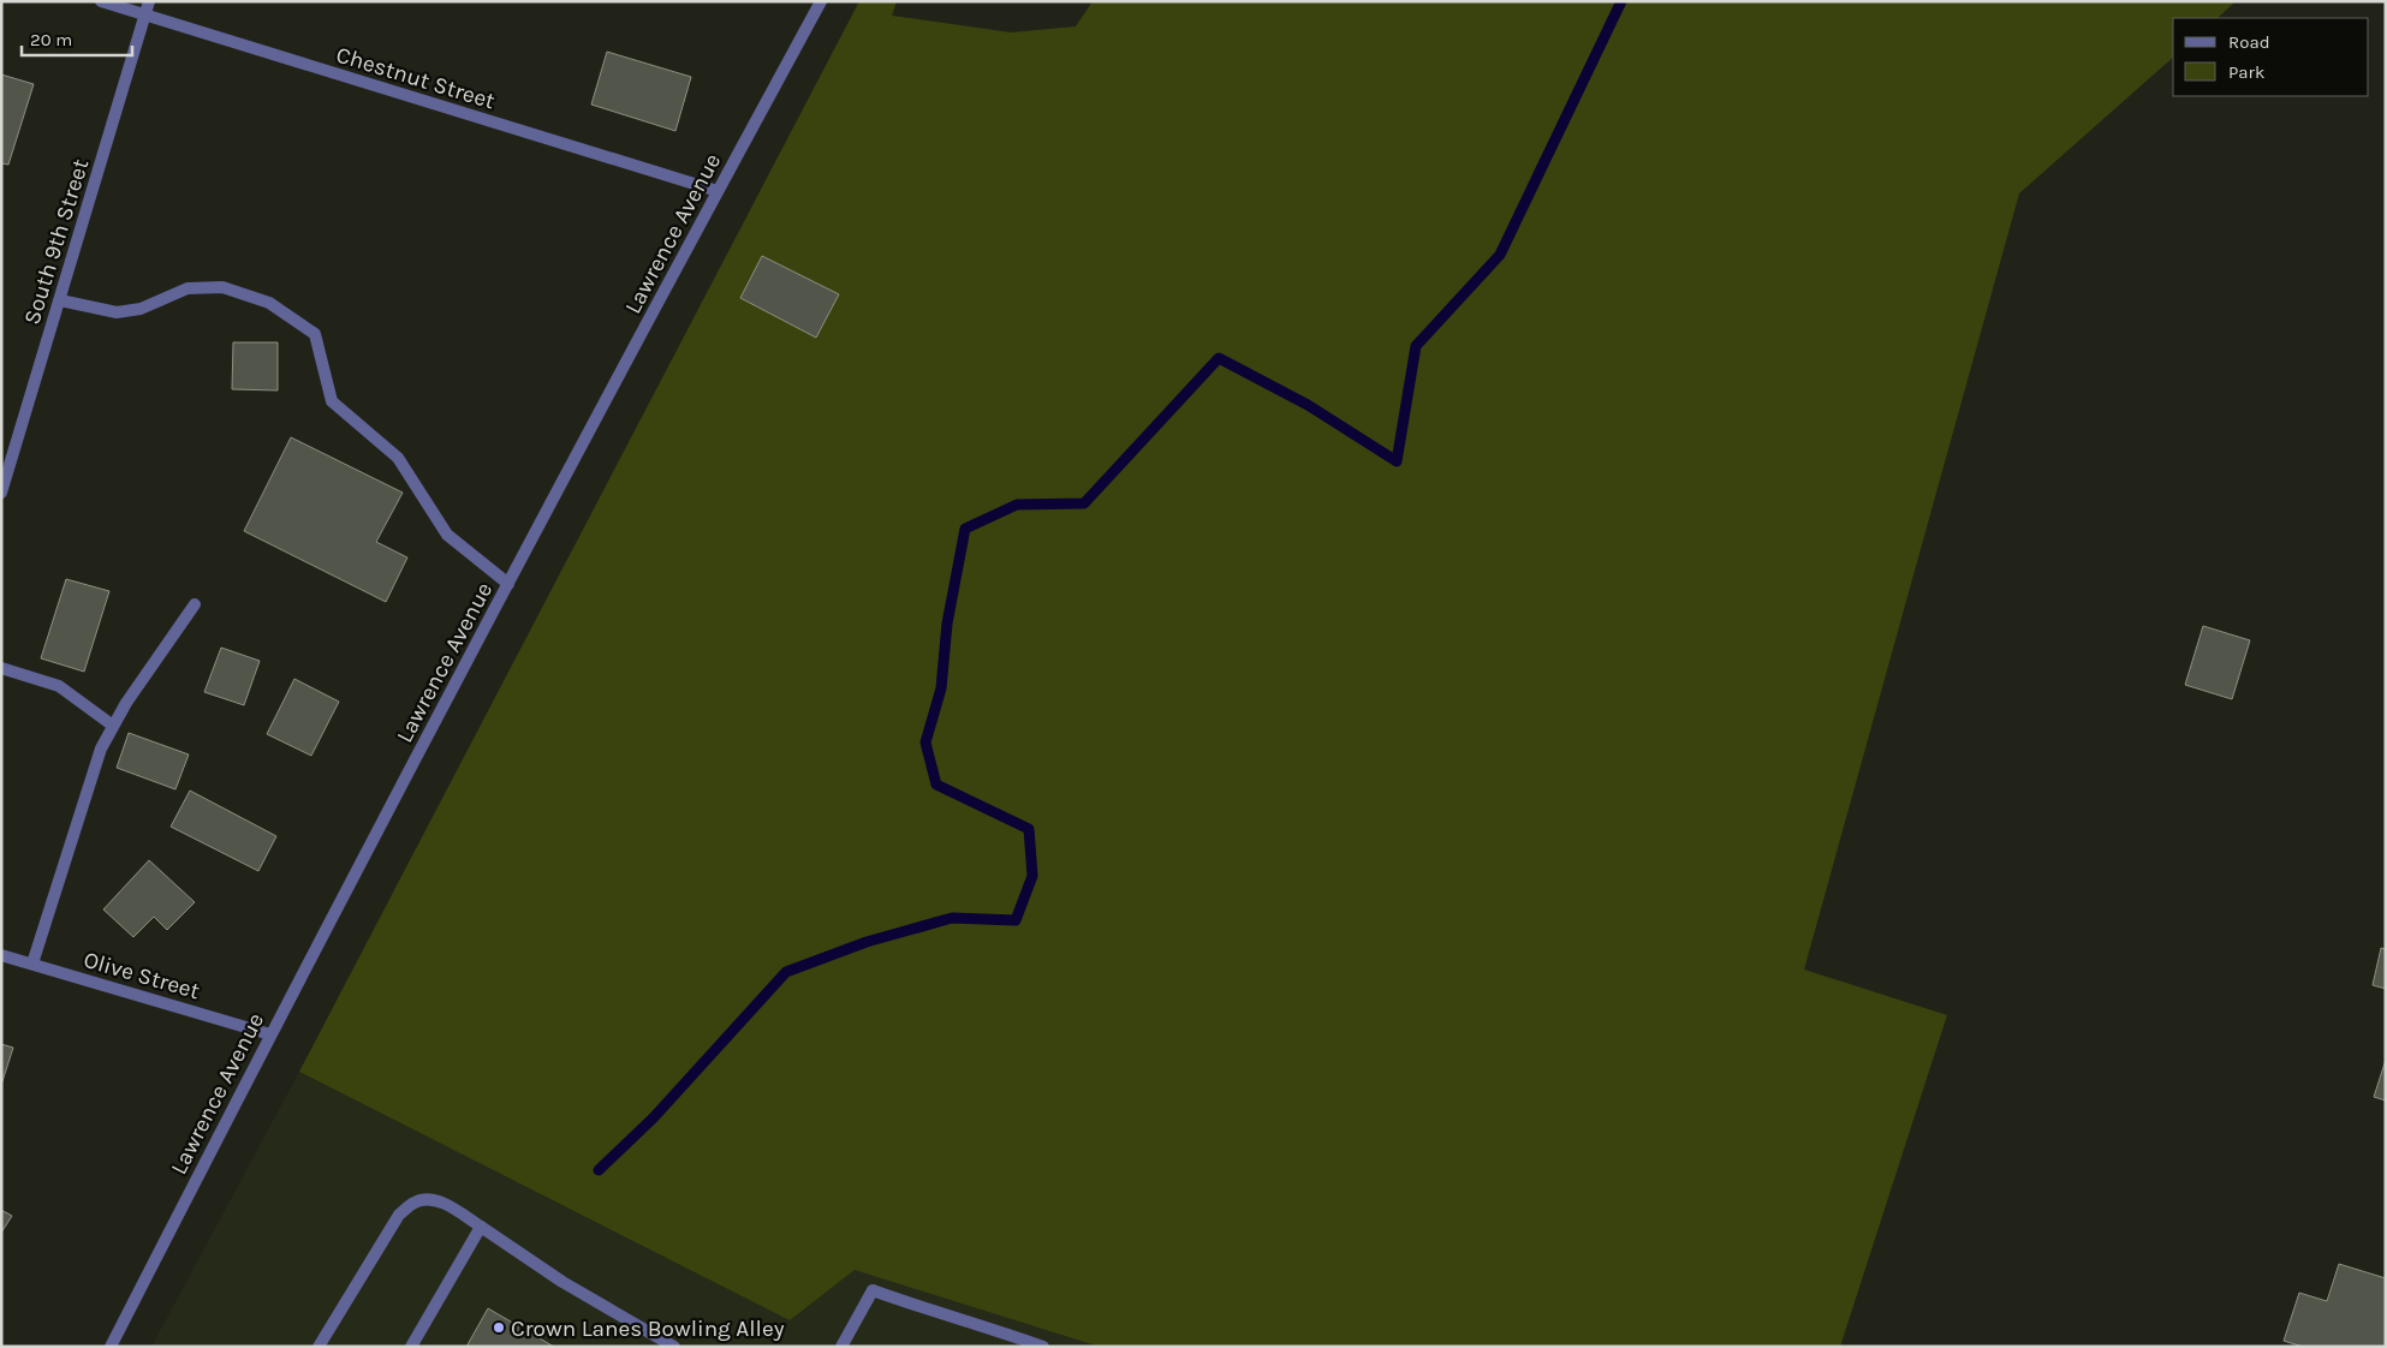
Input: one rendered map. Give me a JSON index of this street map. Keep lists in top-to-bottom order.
{
  "streets": {
    "street": [
      "Chestnut Street",
      "Lawrence Avenue",
      "South 9th Street",
      "Olive Street"
    ]
  },
  "crossings": [
    ["Chestnut Street", "Lawrence Avenue"],
    ["Chestnut Street", "South 9th Street"],
    ["Lawrence Avenue", "Olive Street"]
  ],
  "places": ["Crown Lanes Bowling Alley"],
  "legend": ["Road", "Park"],
  "scale_bar": "20 m"
}
